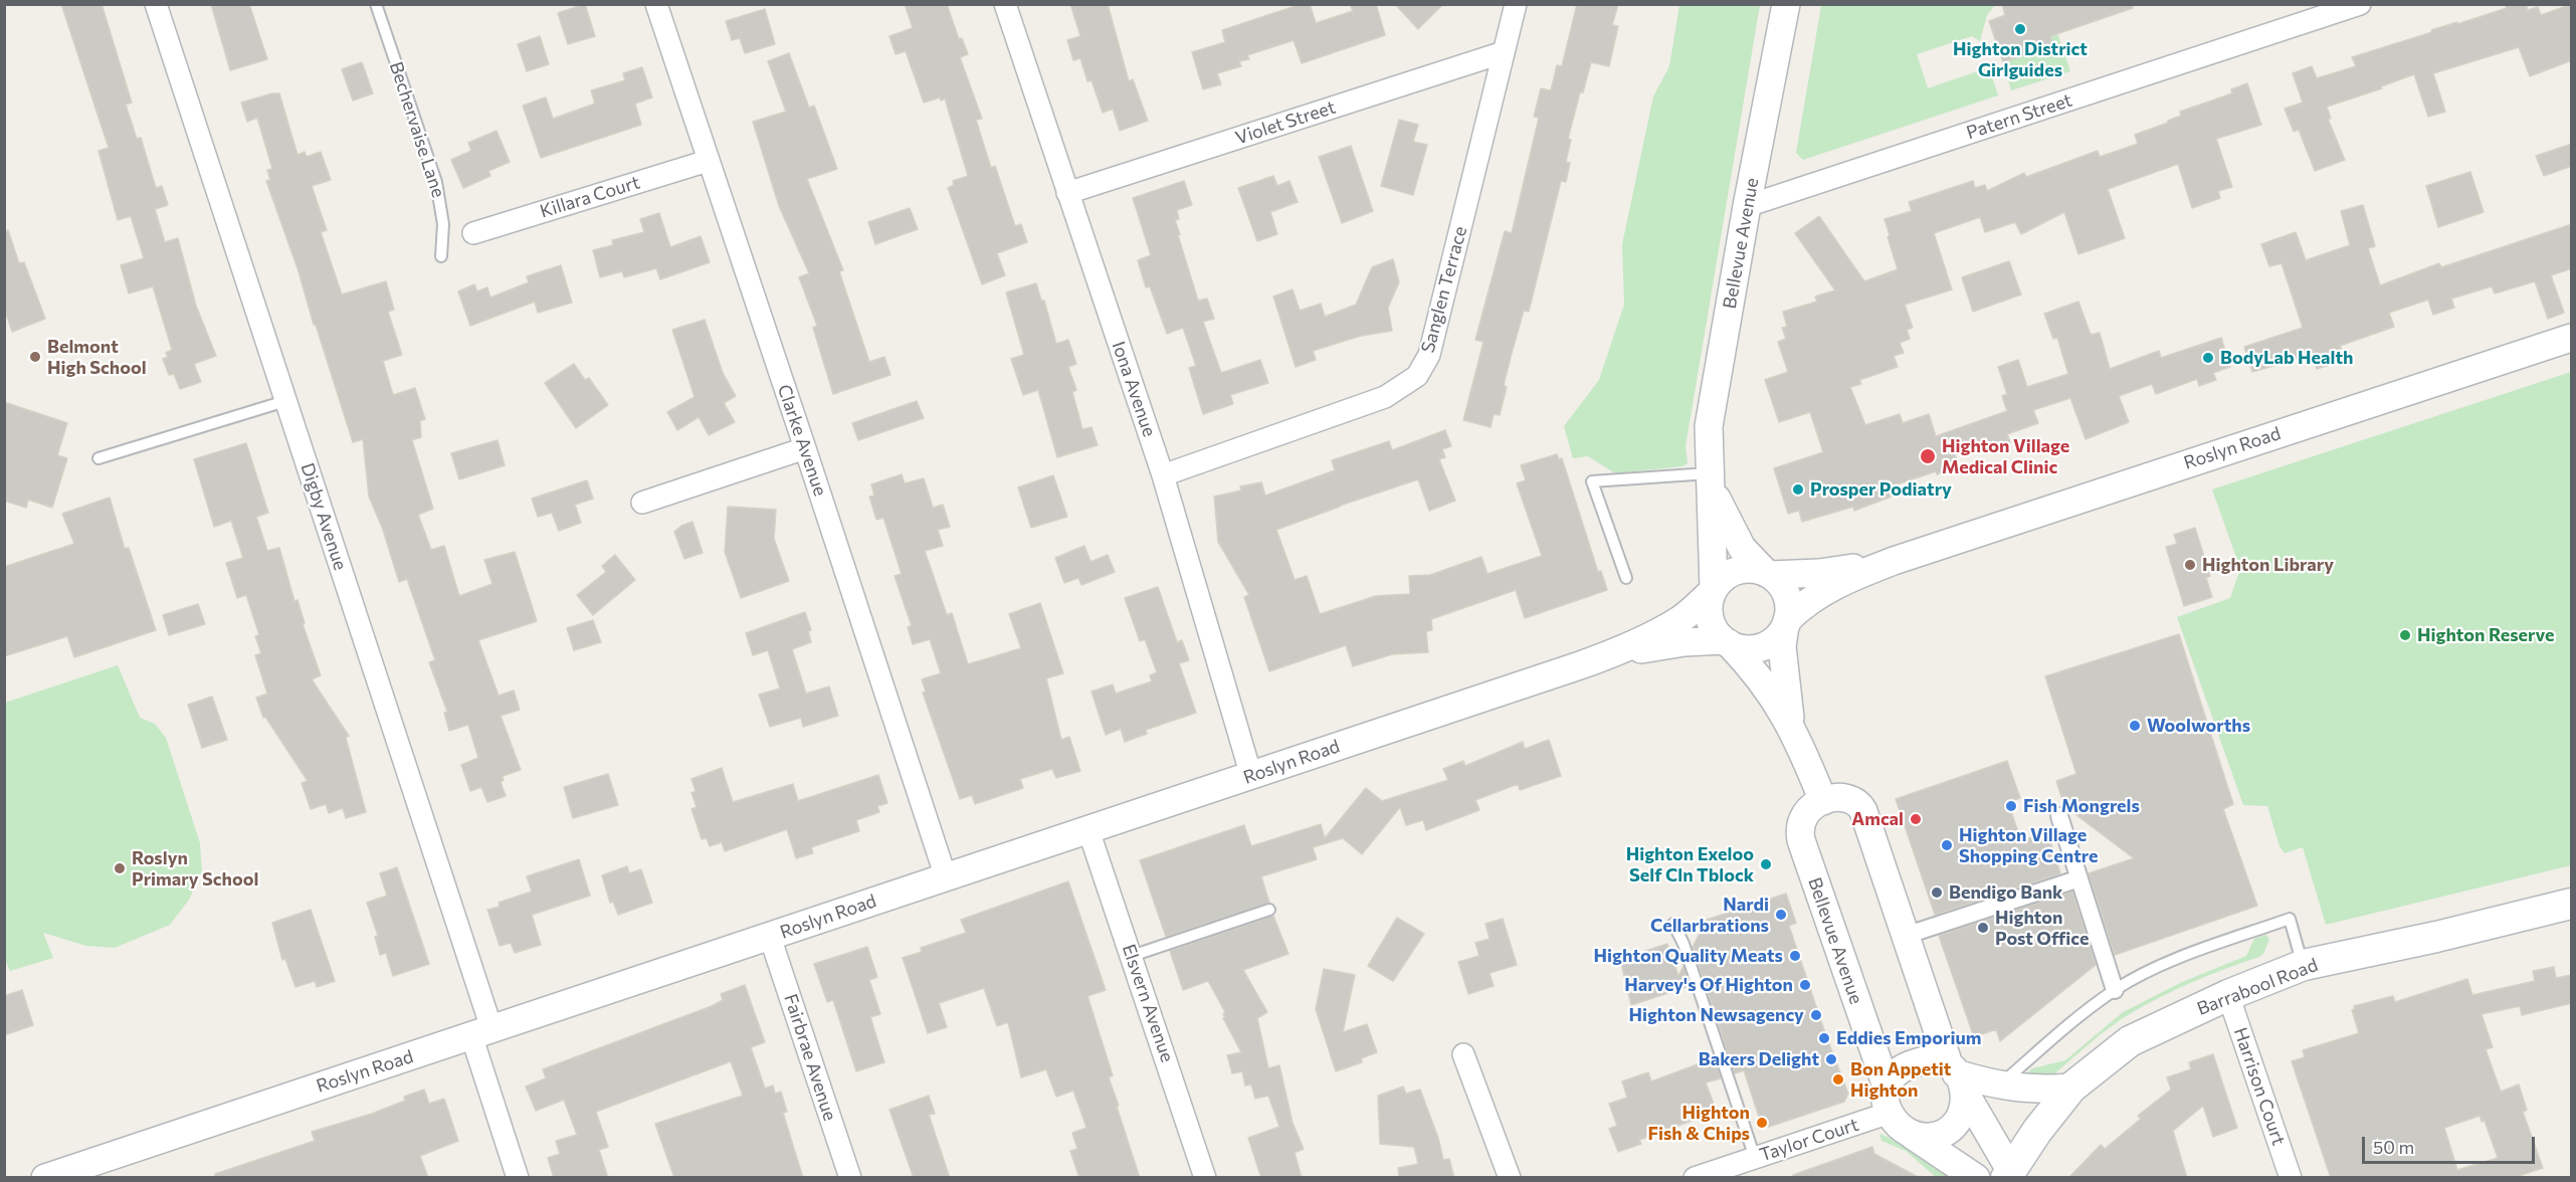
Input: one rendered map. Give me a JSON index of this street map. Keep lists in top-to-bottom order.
{
  "streets": {
    "main road": ["Barrabool Road"],
    "street": [
      "Patern Street",
      "Violet Street",
      "Killara Court",
      "Bellevue Avenue",
      "Sanglen Terrace",
      "Iona Avenue",
      "Clarke Avenue",
      "Roslyn Road",
      "Digby Avenue",
      "Elsvern Avenue",
      "Fairbrae Avenue",
      "Harrison Court",
      "Taylor Court"
    ],
    "lane": ["Bechervaise Lane"]
  },
  "crossings": [
    ["Patern Street", "Bellevue Avenue"],
    ["Violet Street", "Sanglen Terrace"],
    ["Violet Street", "Iona Avenue"],
    ["Killara Court", "Clarke Avenue"],
    ["Bellevue Avenue", "Roslyn Road"],
    ["Bellevue Avenue", "Taylor Court"],
    ["Sanglen Terrace", "Iona Avenue"],
    ["Iona Avenue", "Roslyn Road"],
    ["Clarke Avenue", "Roslyn Road"],
    ["Roslyn Road", "Digby Avenue"],
    ["Roslyn Road", "Elsvern Avenue"],
    ["Roslyn Road", "Fairbrae Avenue"],
    ["Barrabool Road", "Harrison Court"]
  ],
  "places": [
    "Highton District Girlguides",
    "Belmont High School",
    "BodyLab Health",
    "Highton Village Medical Clinic",
    "Prosper Podiatry",
    "Highton Library",
    "Highton Reserve",
    "Woolworths",
    "Fish Mongrels",
    "Amcal",
    "Highton Village Shopping Centre",
    "Highton Exeloo Self Cln Tblock",
    "Roslyn Primary School",
    "Bendigo Bank",
    "Nardi Cellarbrations",
    "Highton Post Office",
    "Highton Quality Meats",
    "Harvey's Of Highton",
    "Highton Newsagency",
    "Eddies Emporium",
    "Bakers Delight",
    "Bon Appetit Highton",
    "Highton Fish & Chips"
  ],
  "scale_bar": "50 m"
}
